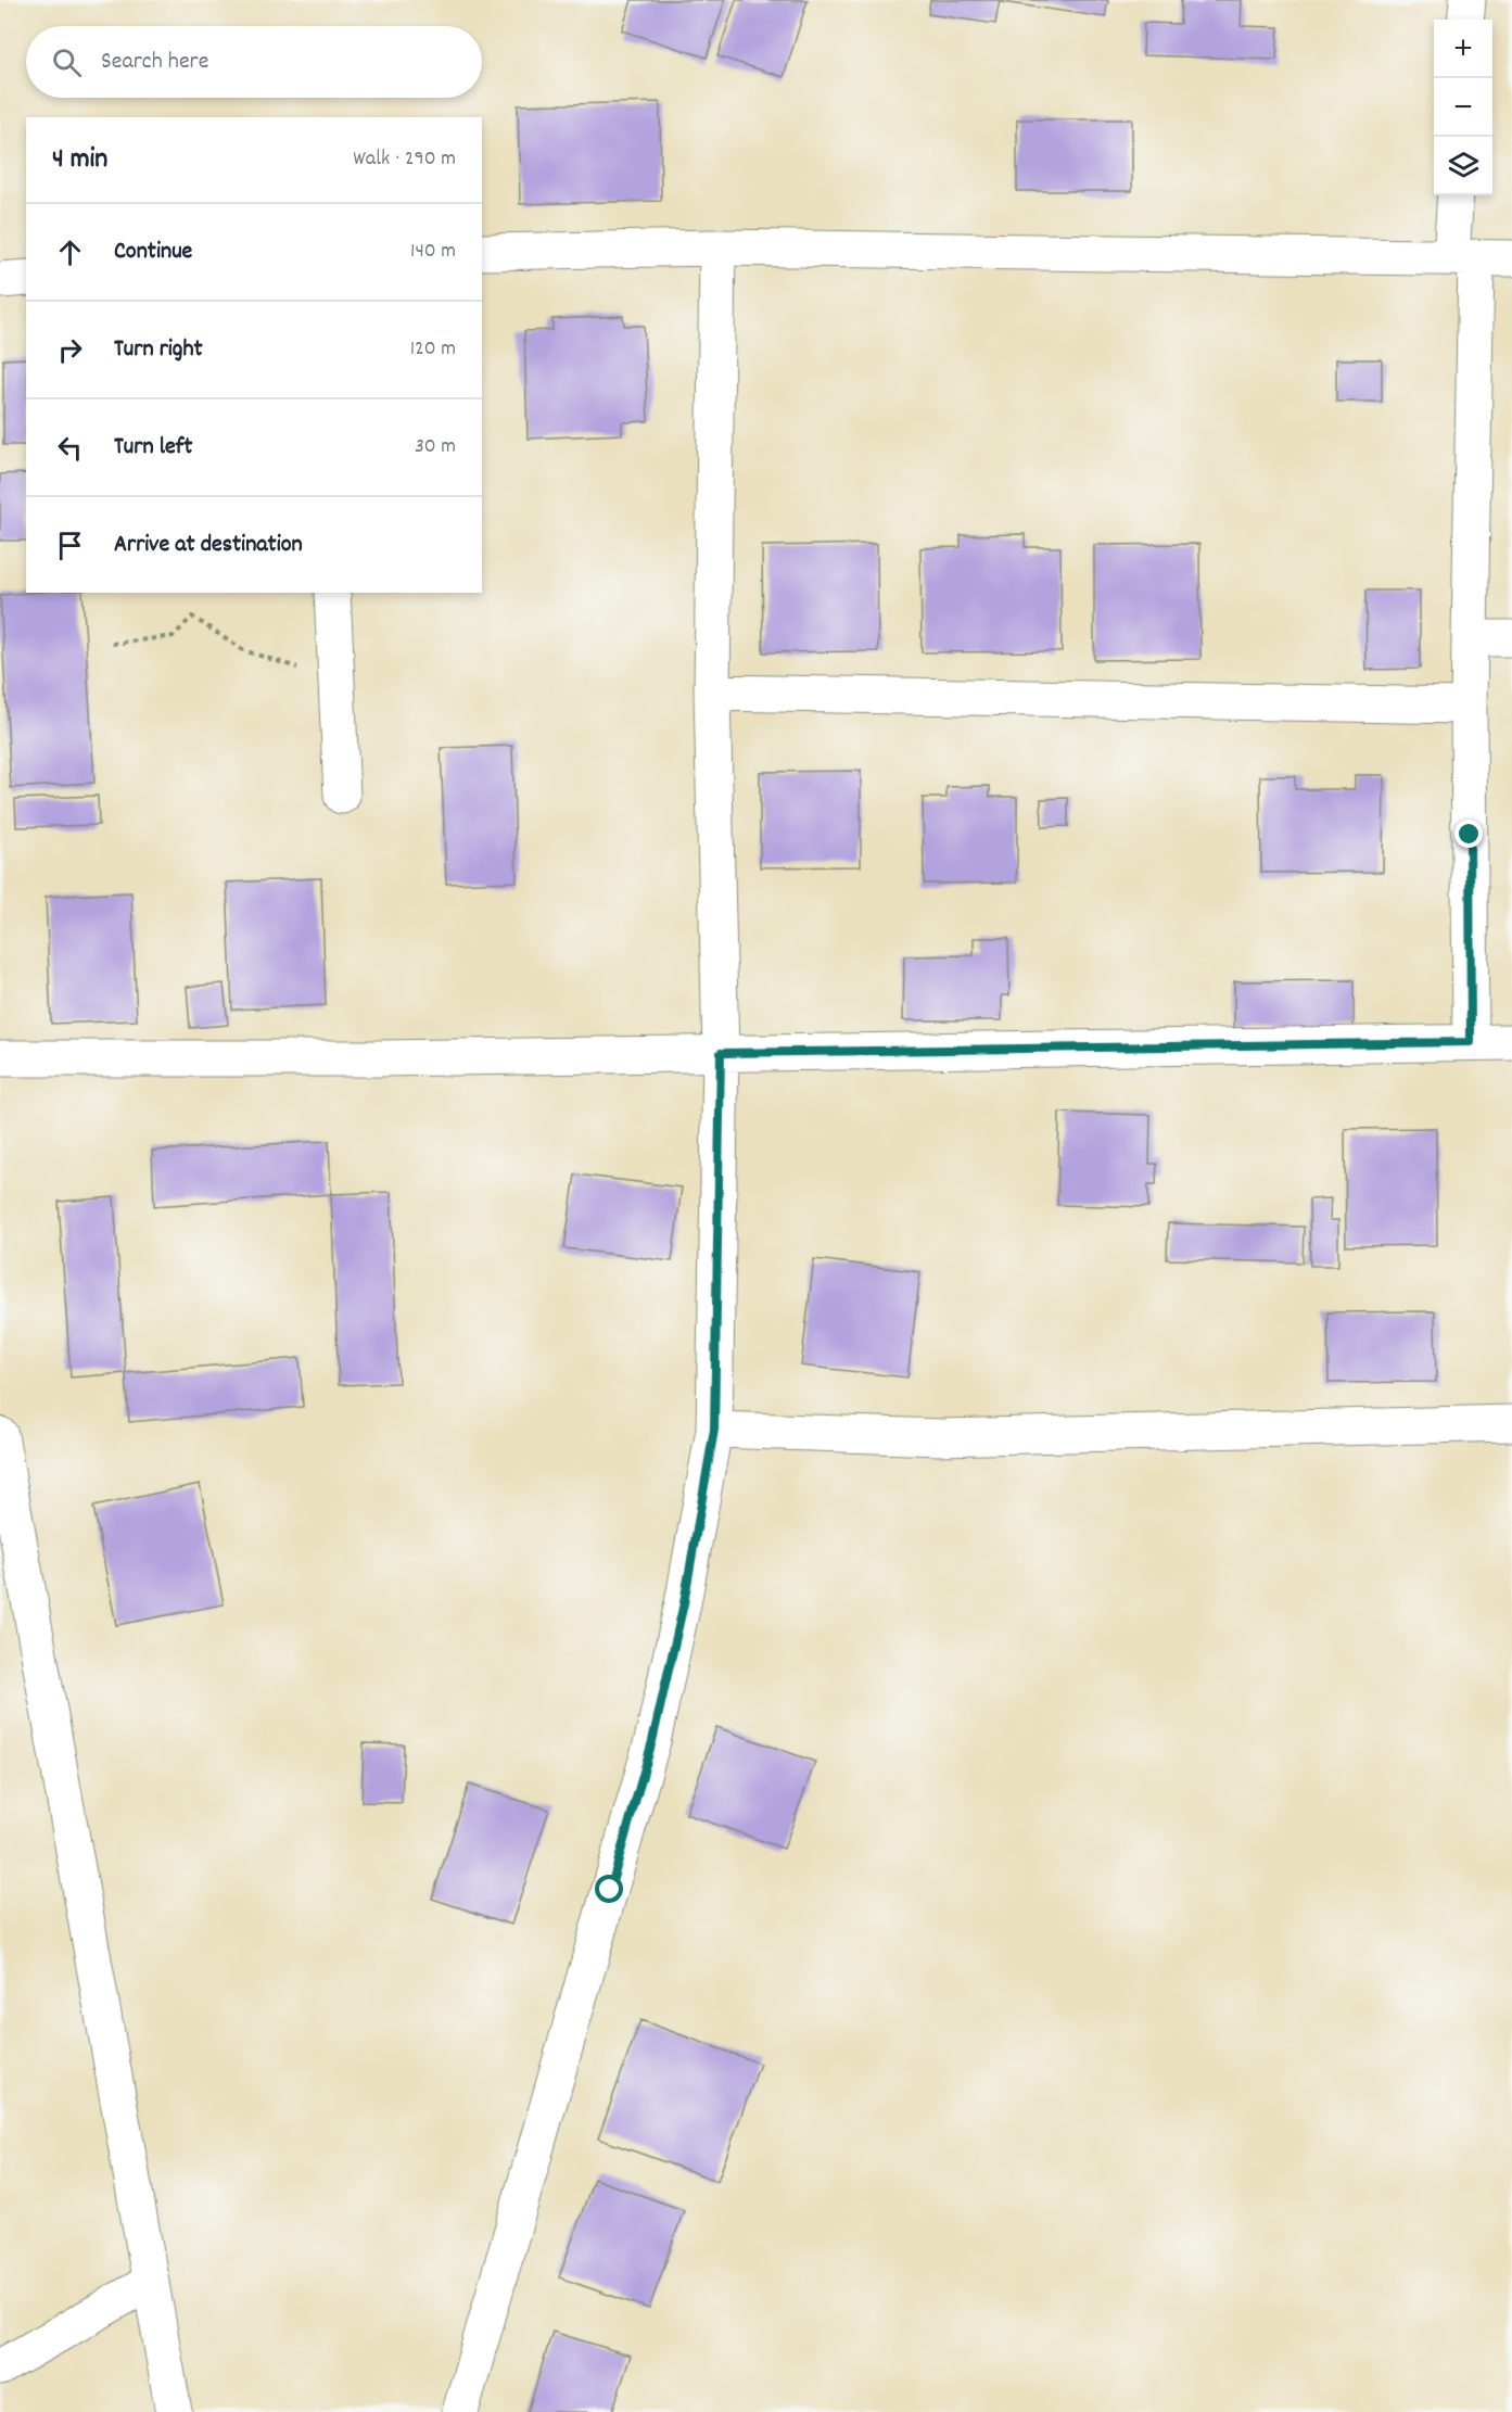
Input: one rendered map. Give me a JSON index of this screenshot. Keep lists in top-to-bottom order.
{
  "page": {
    "map_buttons": ["+", "−"],
    "search": "Search here",
    "heading": ["4 min", "Walk · 290 m"],
    "list": [
      ["Continue", "140 m"],
      ["Turn right", "120 m"],
      ["Turn left", "30 m"],
      "Arrive at destination"
    ]
  }
}
